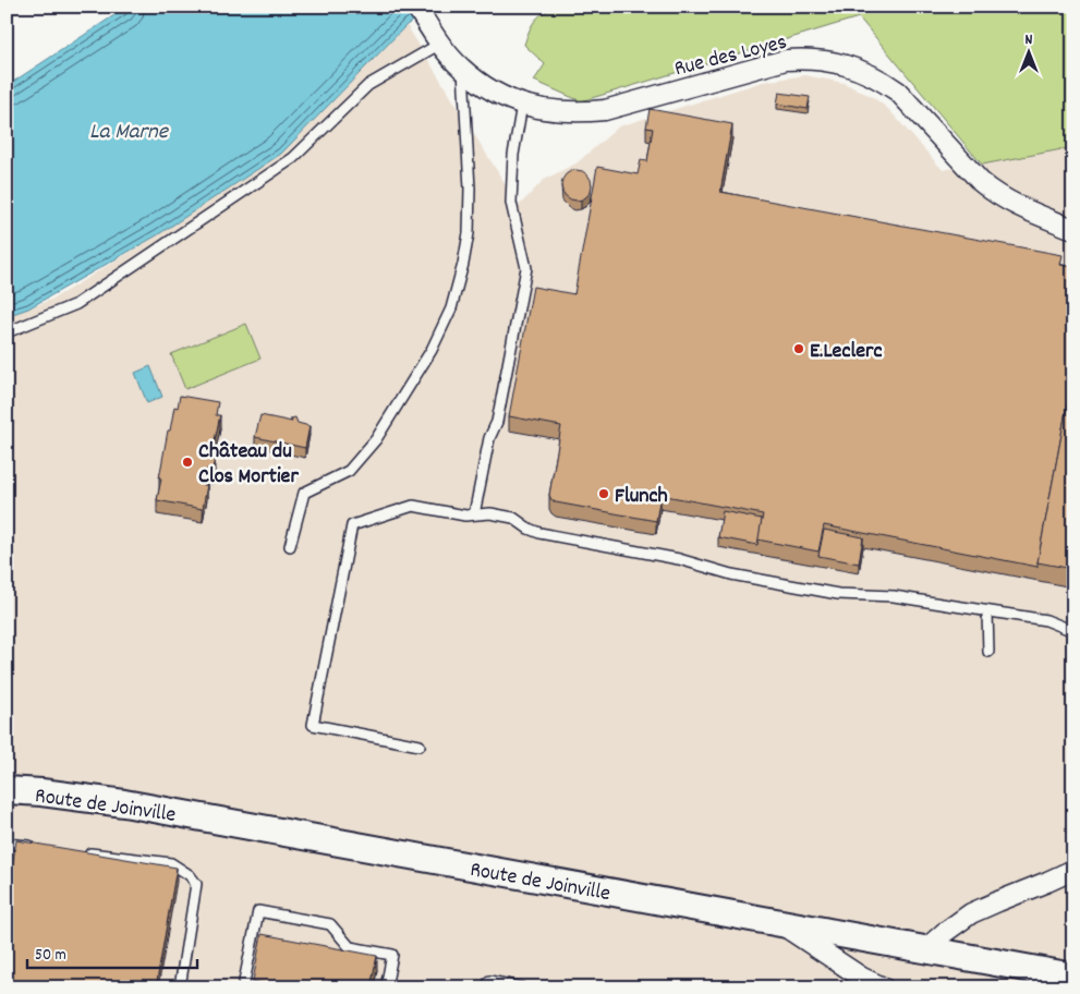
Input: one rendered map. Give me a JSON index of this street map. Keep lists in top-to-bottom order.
{
  "streets": {
    "main road": ["Route de Joinville"],
    "street": ["Rue des Loyes"]
  },
  "water": ["La Marne"],
  "places": ["E.Leclerc", "Château du Clos Mortier", "Flunch"],
  "scale_bar": "50 m",
  "north": "top"
}
